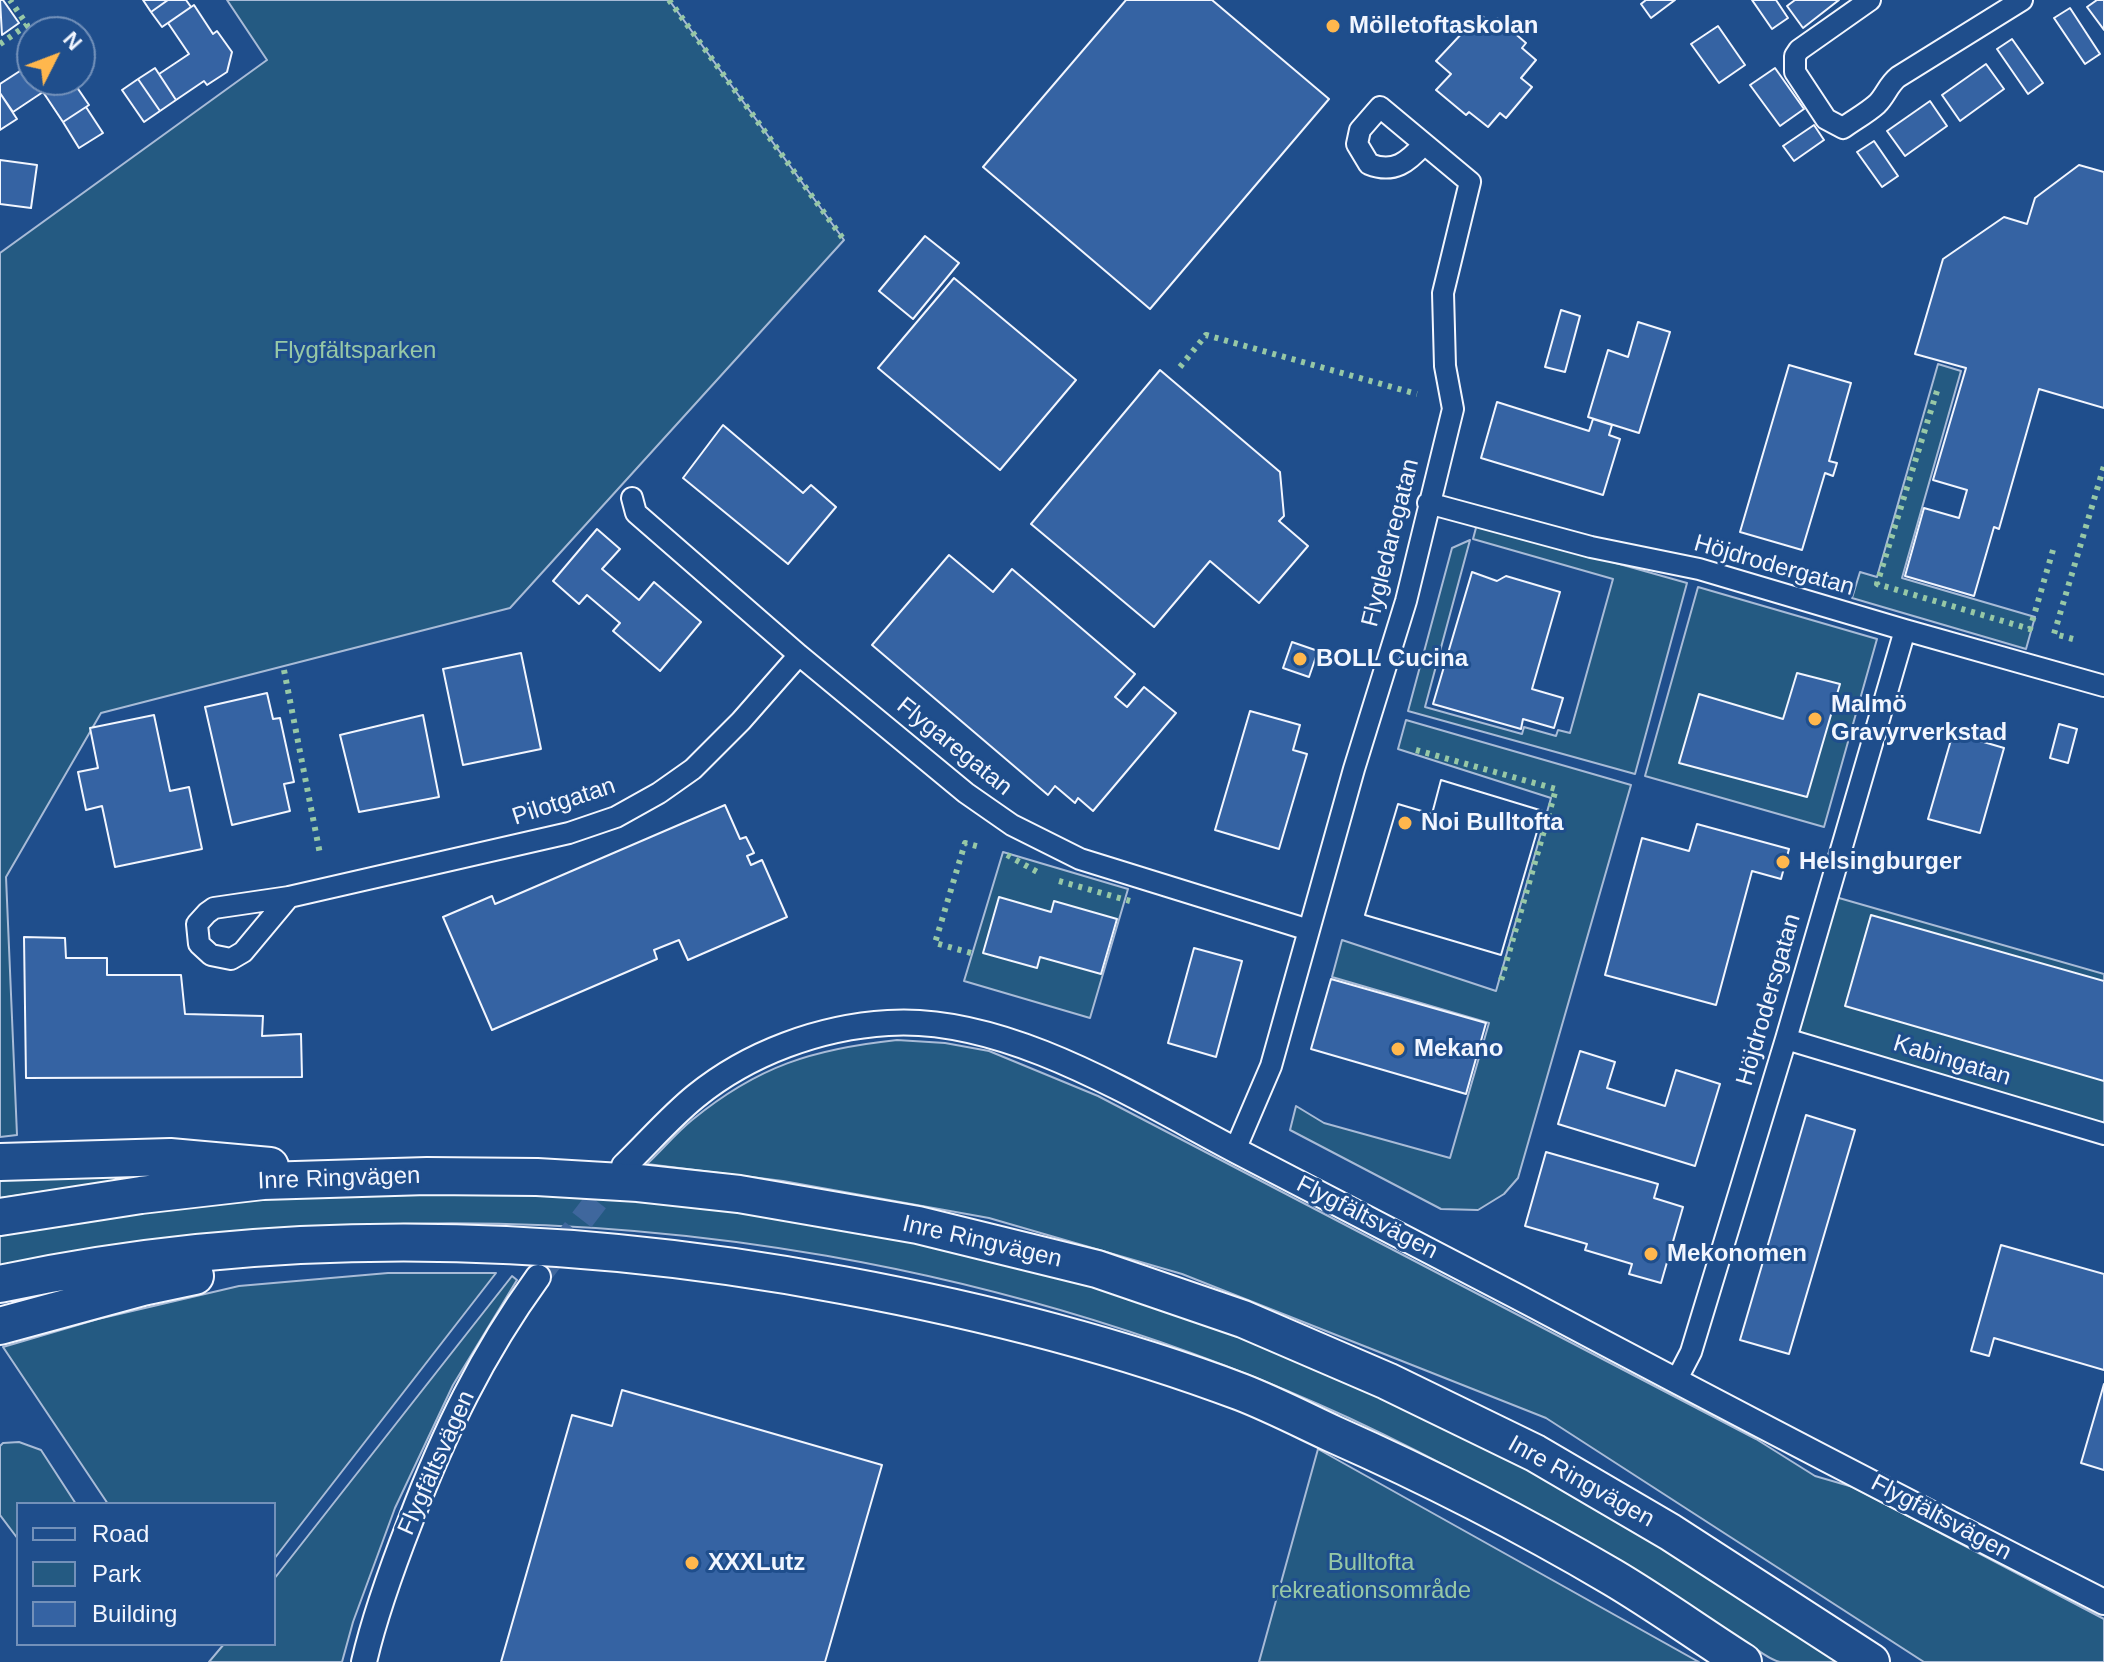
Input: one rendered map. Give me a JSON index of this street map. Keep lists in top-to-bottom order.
{
  "streets": {
    "highway": ["Inre Ringvägen"],
    "street": [
      "Flygledaregatan",
      "Höjdrodergatan",
      "Flygaregatan",
      "Pilotgatan",
      "Höjdrodersgatan",
      "Kabingatan",
      "Flygfältsvägen"
    ]
  },
  "crossings": [
    ["Flygledaregatan", "Höjdrodergatan"],
    ["Flygledaregatan", "Flygaregatan"],
    ["Flygledaregatan", "Flygfältsvägen"],
    ["Höjdrodergatan", "Höjdrodersgatan"],
    ["Flygaregatan", "Pilotgatan"],
    ["Höjdrodersgatan", "Kabingatan"],
    ["Höjdrodersgatan", "Flygfältsvägen"]
  ],
  "parks": ["Flygfältsparken", "Bulltofta rekreationsområde"],
  "places": [
    "Mölletoftaskolan",
    "BOLL Cucina",
    "Malmö Gravyrverkstad",
    "Noi Bulltofta",
    "Helsingburger",
    "Mekano",
    "Mekonomen",
    "XXXLutz"
  ],
  "legend": ["Road", "Park", "Building"],
  "north": "top right"
}
